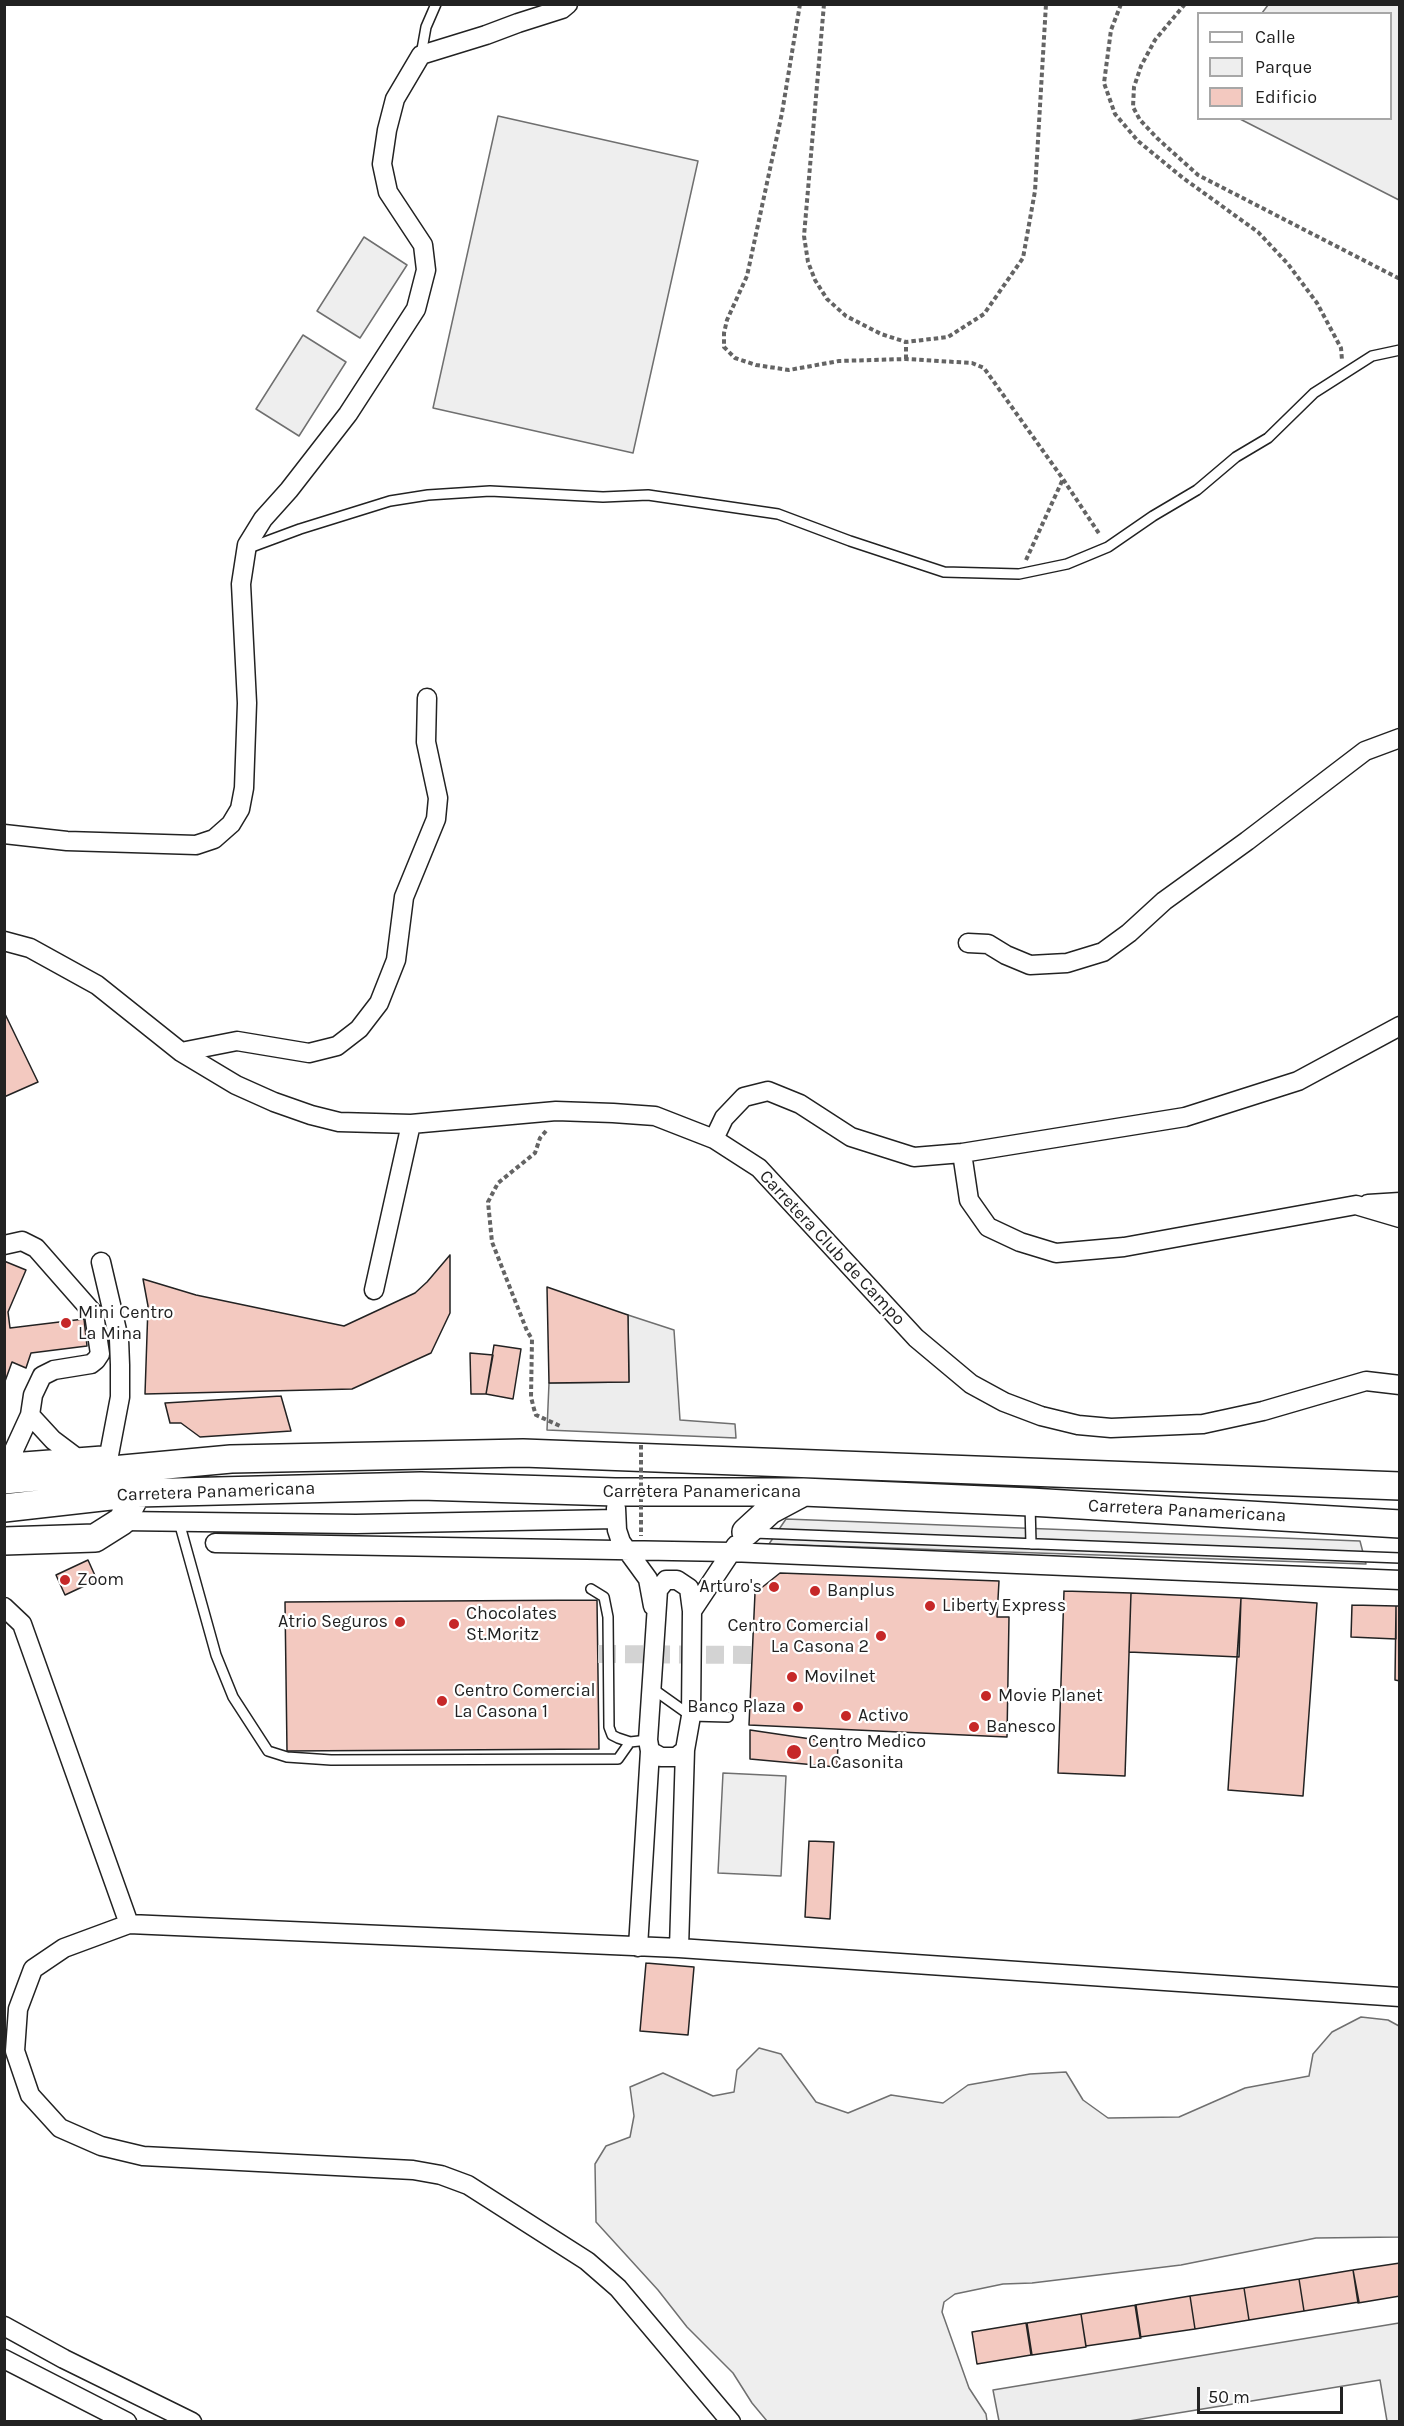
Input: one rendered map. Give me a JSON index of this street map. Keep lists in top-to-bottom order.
{
  "streets": {
    "main road": ["Carretera Panamericana"],
    "street": ["Carretera Club de Campo"]
  },
  "places": [
    "Mini Centro La Mina",
    "Zoom",
    "Arturo's",
    "Banplus",
    "Liberty Express",
    "Atrio Seguros",
    "Chocolates St.Moritz",
    "Centro Comercial La Casona 2",
    "Movilnet",
    "Movie Planet",
    "Centro Comercial La Casona 1",
    "Banco Plaza",
    "Activo",
    "Banesco",
    "Centro Medico La Casonita"
  ],
  "legend": ["Calle", "Parque", "Edificio"],
  "scale_bar": "50 m"
}
